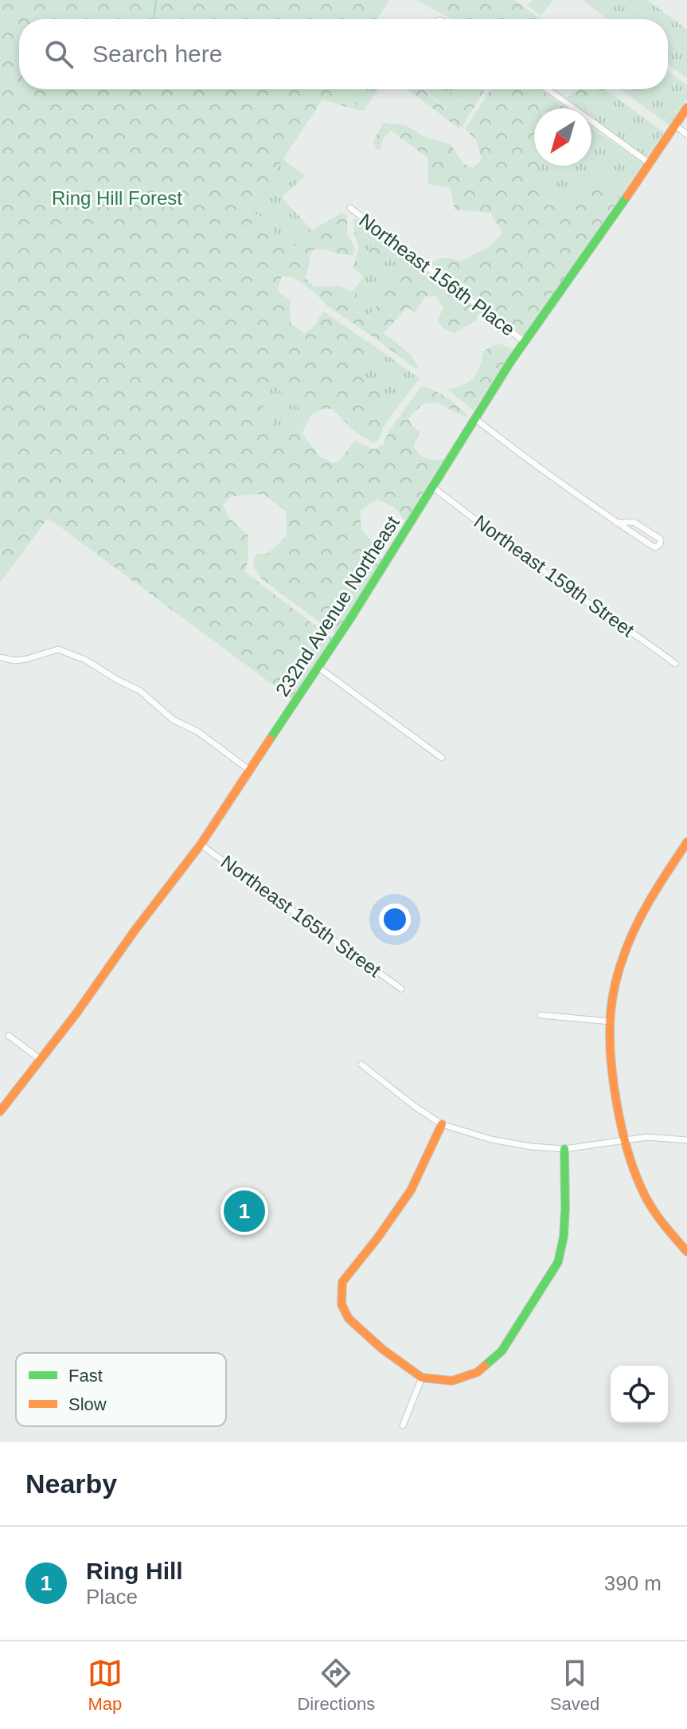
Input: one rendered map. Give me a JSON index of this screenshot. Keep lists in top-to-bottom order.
{
  "streets": {
    "street": [
      "Northeast 156th Place",
      "Northeast 159th Street",
      "232nd Avenue Northeast",
      "Northeast 165th Street"
    ]
  },
  "crossings": [
    ["Northeast 156th Place", "232nd Avenue Northeast"],
    ["Northeast 159th Street", "232nd Avenue Northeast"],
    ["232nd Avenue Northeast", "Northeast 165th Street"]
  ],
  "parks": ["Ring Hill Forest"],
  "legend": ["Fast", "Slow"],
  "north": "bottom left",
  "page": {
    "search": "Search here",
    "pins": "1",
    "heading": "Nearby",
    "list": [
      {
        "mark": "1",
        "name": "Ring Hill",
        "note": "Place",
        "value": "390 m"
      }
    ],
    "nav": ["Map", "Directions", "Saved"]
  }
}
